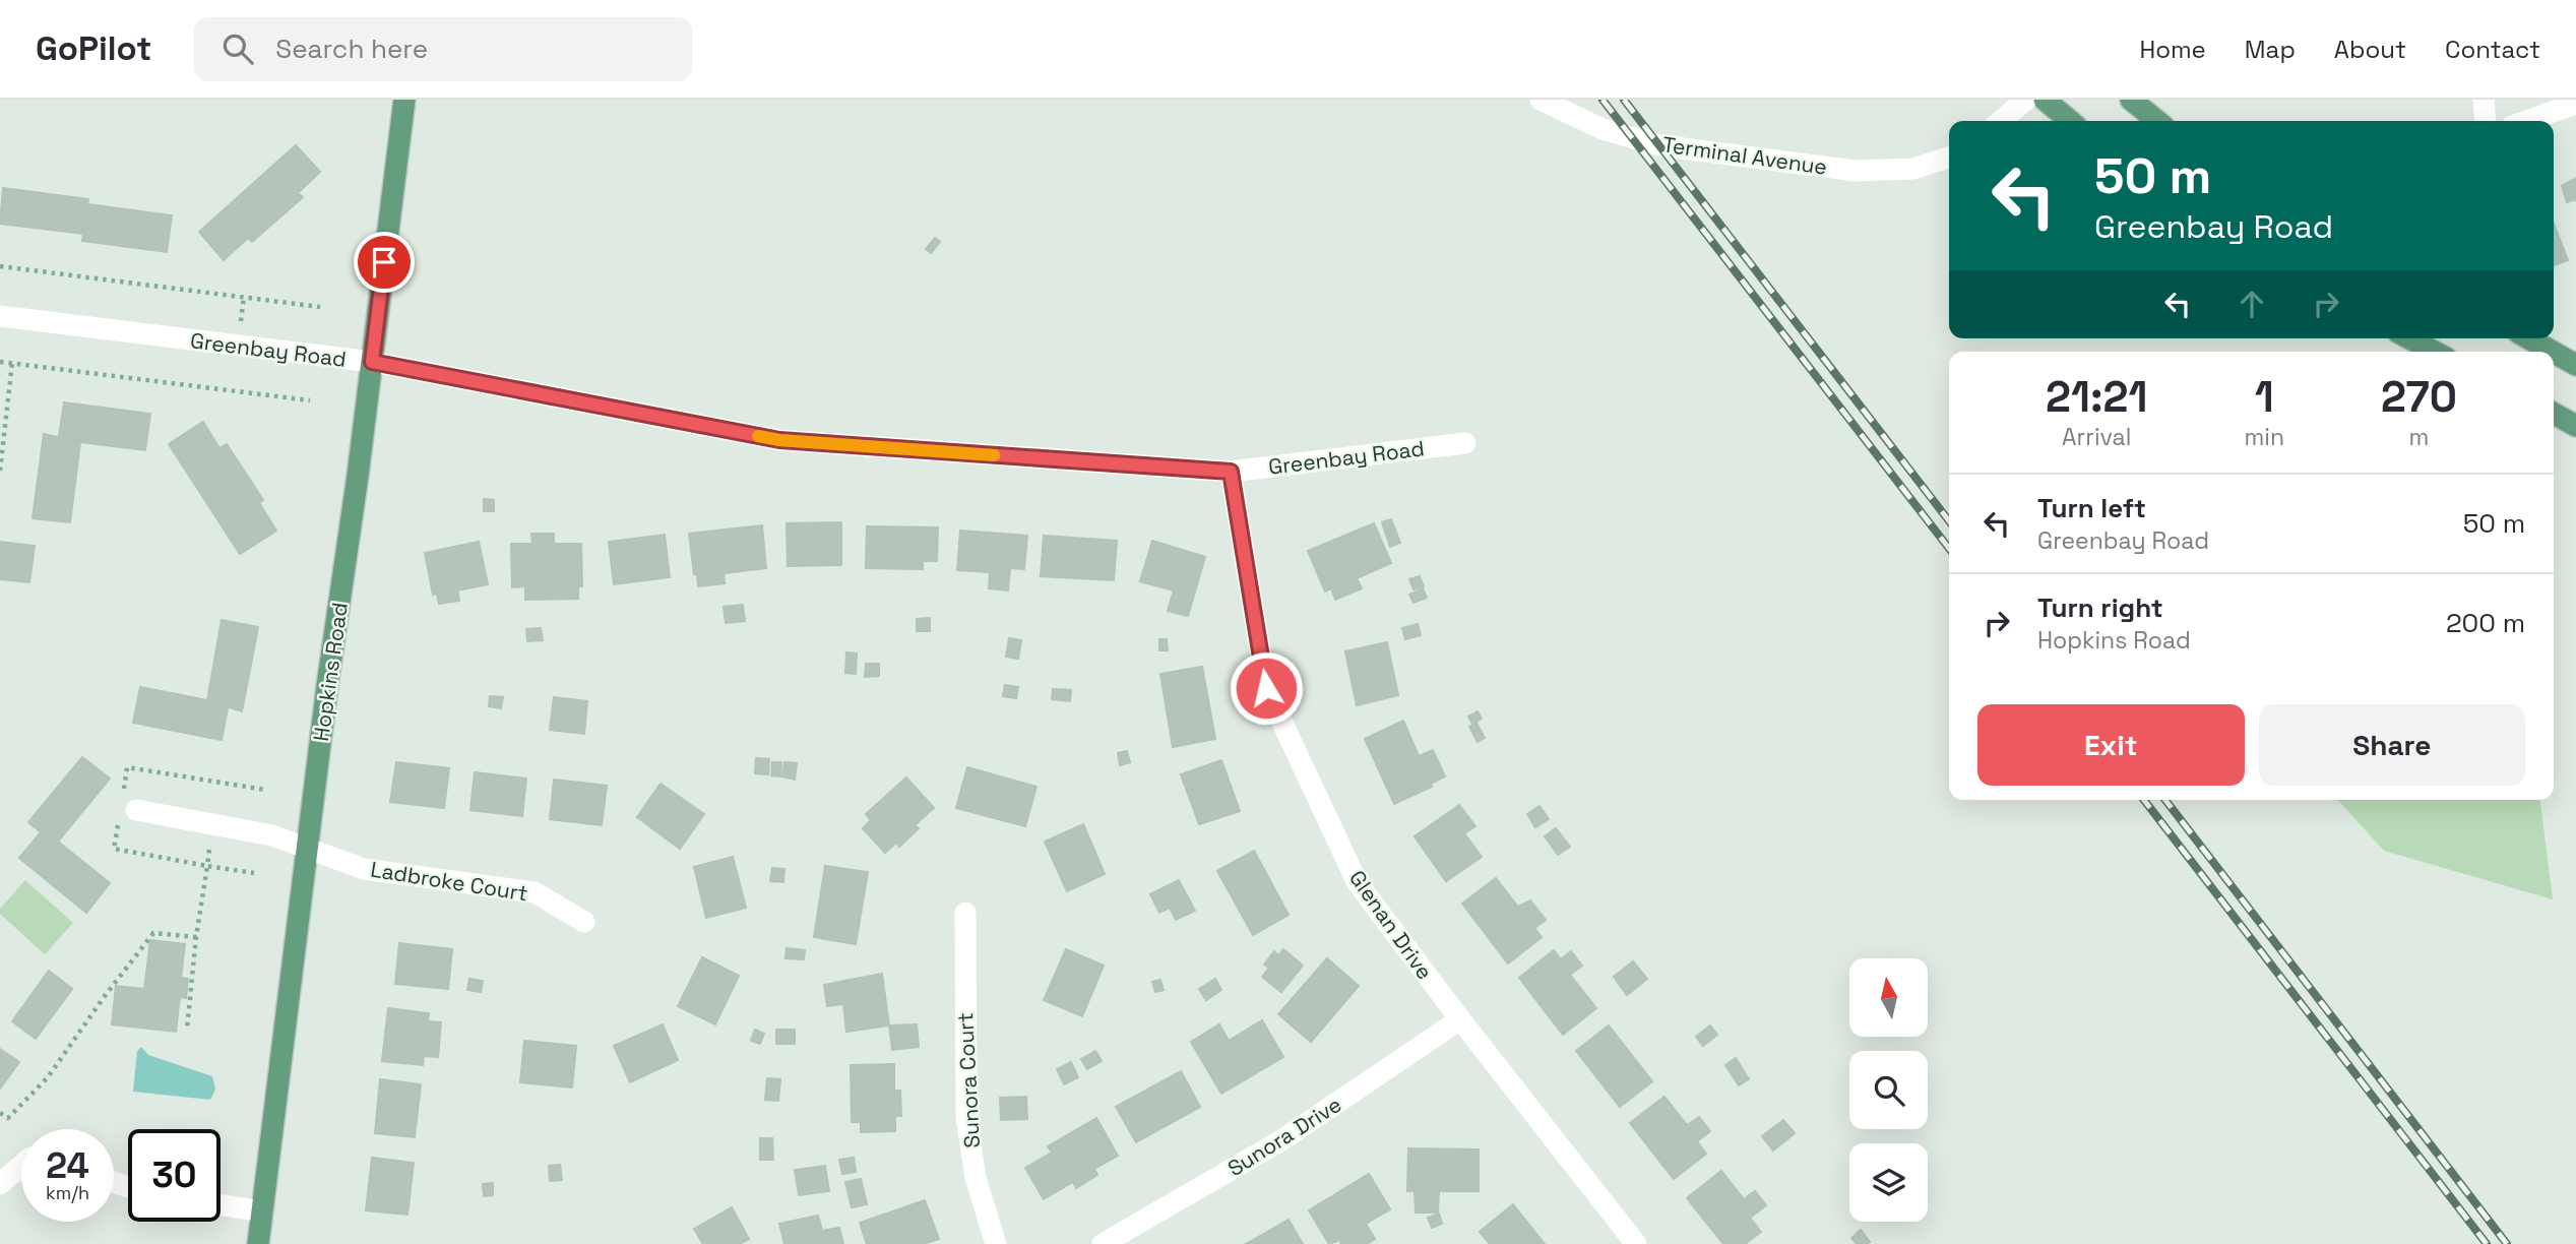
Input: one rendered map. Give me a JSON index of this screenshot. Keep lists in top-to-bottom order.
{
  "streets": {
    "main road": ["Hopkins Road"],
    "street": [
      "Terminal Avenue",
      "Greenbay Road",
      "Ladbroke Court",
      "Glenan Drive",
      "Sunora Court",
      "Sunora Drive"
    ]
  },
  "crossings": [
    ["Greenbay Road", "Hopkins Road"],
    ["Greenbay Road", "Glenan Drive"],
    ["Hopkins Road", "Ladbroke Court"],
    ["Glenan Drive", "Sunora Drive"]
  ],
  "north": "top",
  "page": {
    "header": "GoPilot",
    "search": "Search here",
    "nav": [
      "Home",
      "Map",
      "About",
      "Contact"
    ],
    "turn": ["50 m", "Greenbay Road"],
    "eta": [
      "21:21",
      "Arrival",
      "1",
      "min",
      "270",
      "m"
    ],
    "list": [
      {
        "name": "Turn left",
        "note": "Greenbay Road",
        "value": "50 m"
      },
      {
        "name": "Turn right",
        "note": "Hopkins Road",
        "value": "200 m"
      }
    ],
    "buttons": ["Exit", "Share"],
    "speed": "24 km/h",
    "limit": "30"
  }
}
